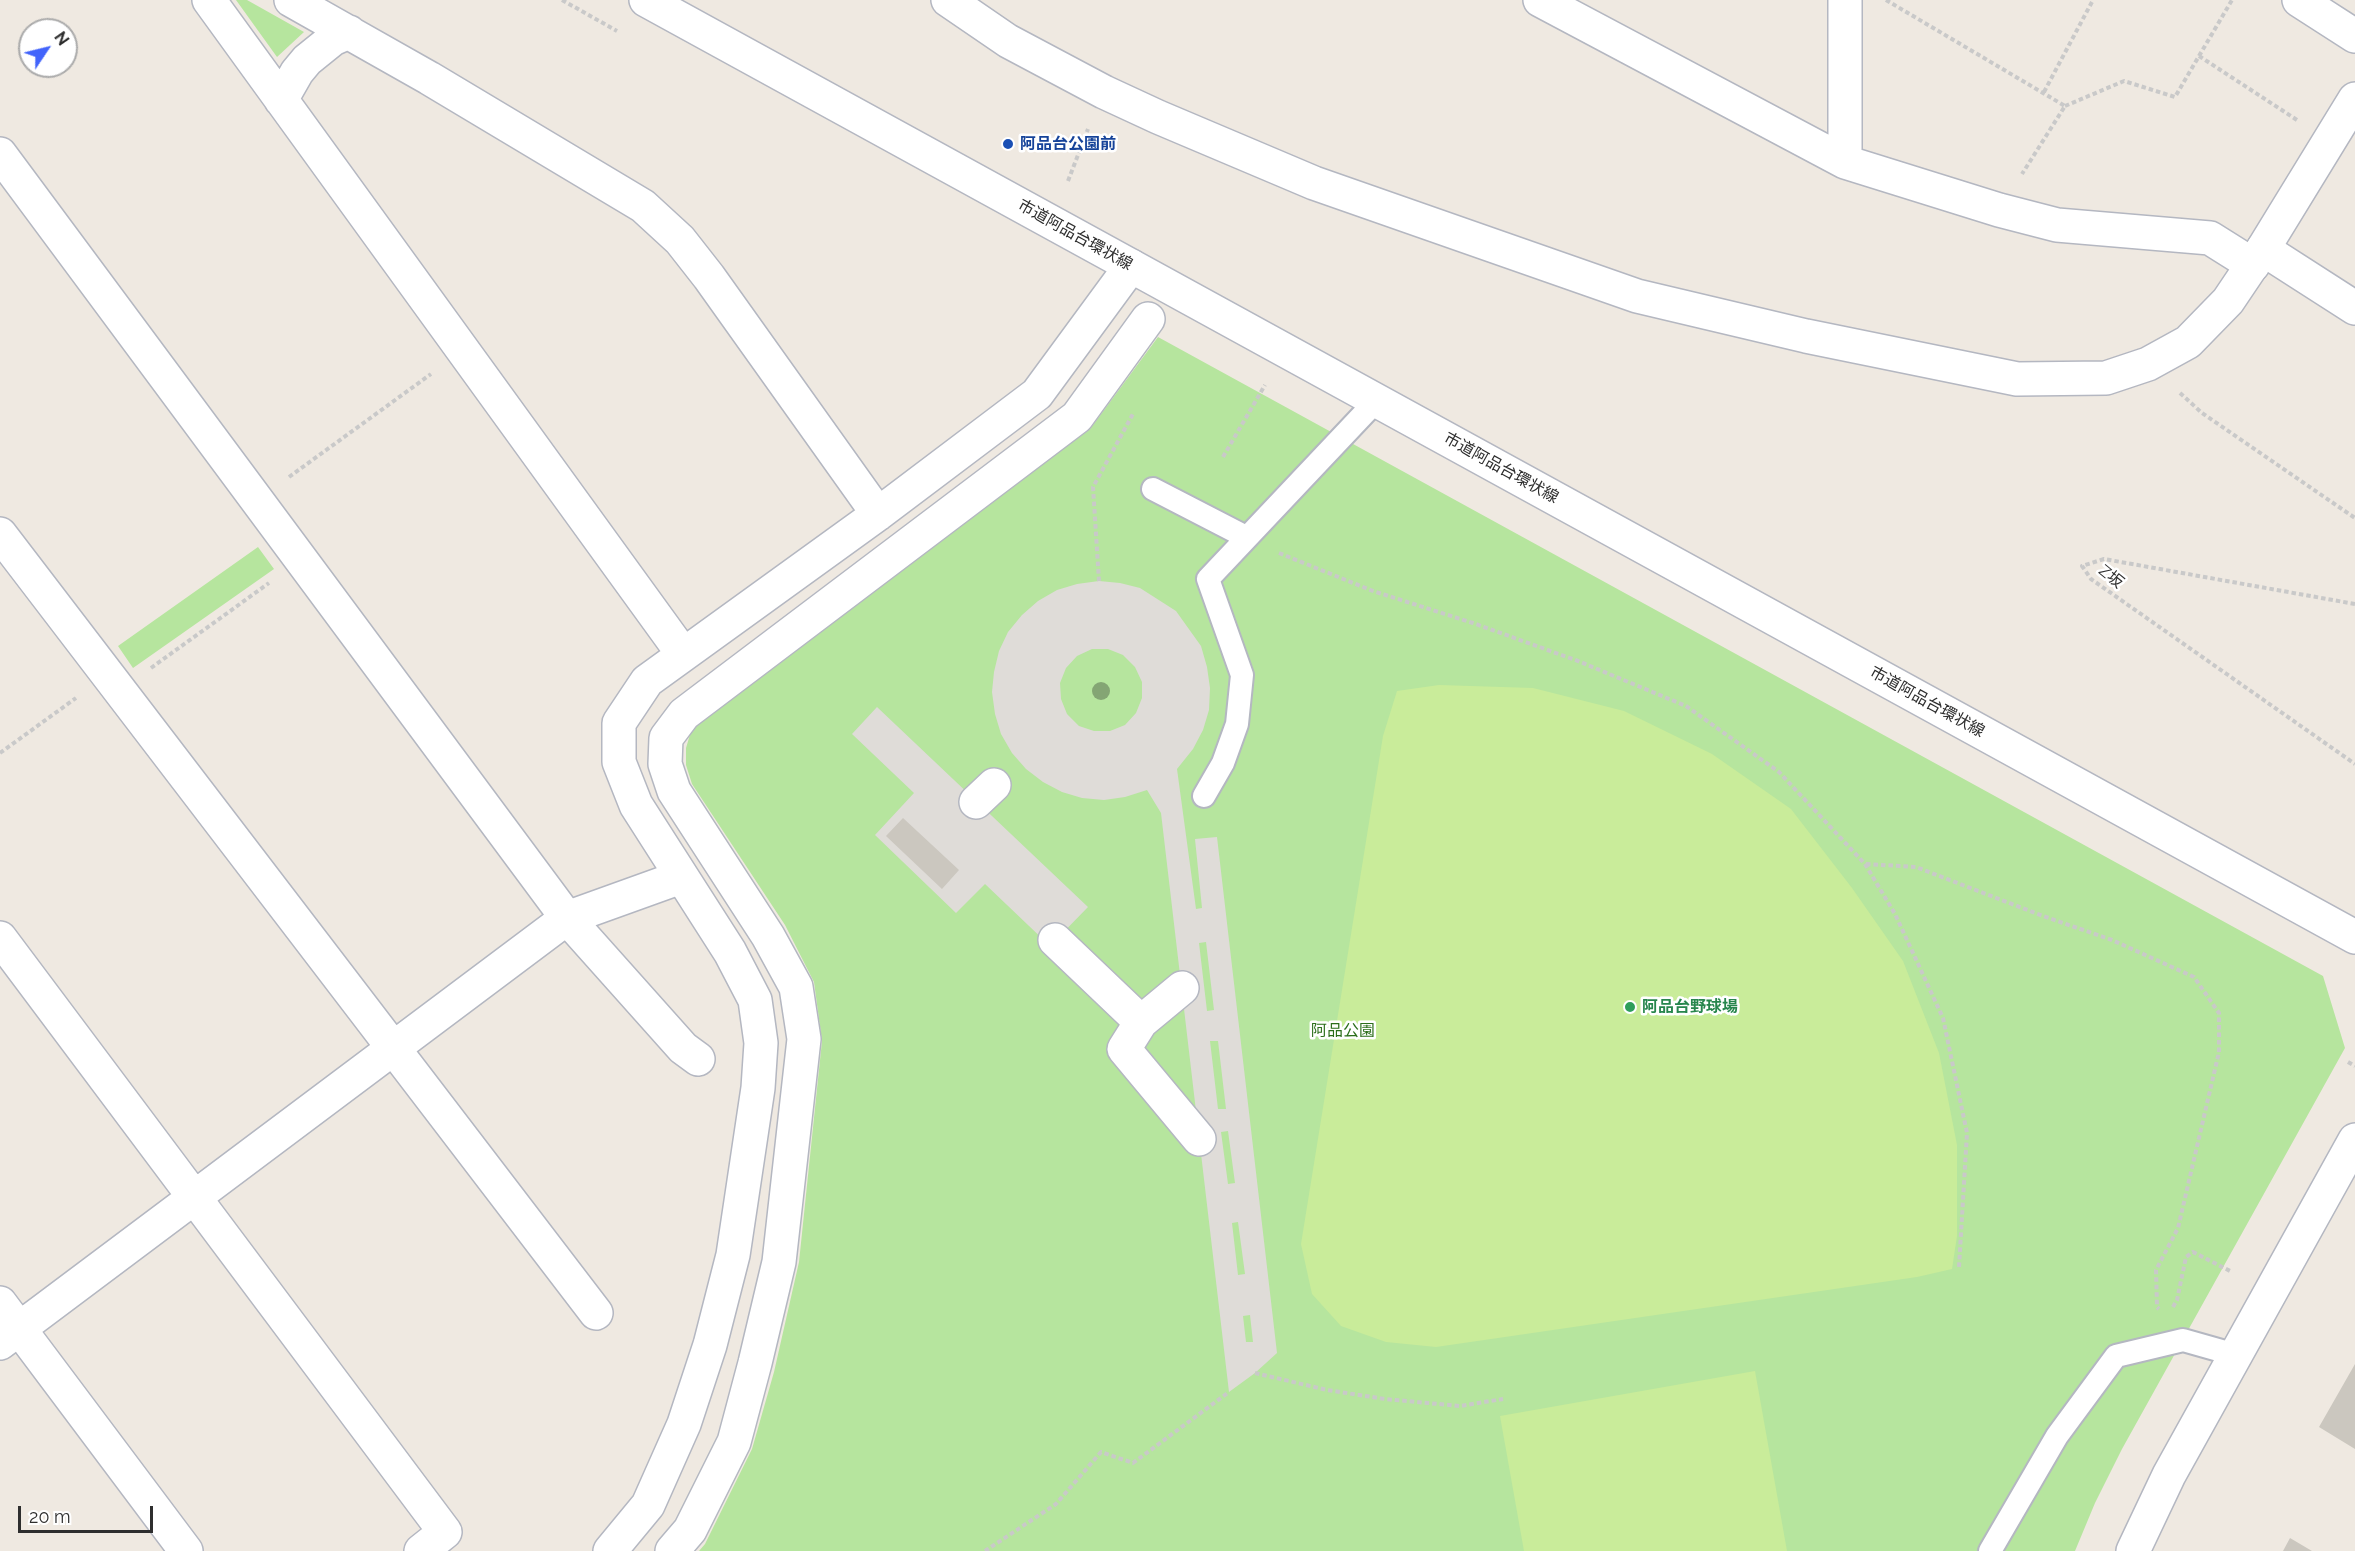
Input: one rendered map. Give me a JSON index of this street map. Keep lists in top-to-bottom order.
{
  "streets": {
    "street": ["市道阿品台環状線"],
    "path": ["Z坂"]
  },
  "parks": ["阿品公園"],
  "places": ["阿品台公園前", "阿品台野球場"],
  "scale_bar": "20 m",
  "north": "top right"
}
